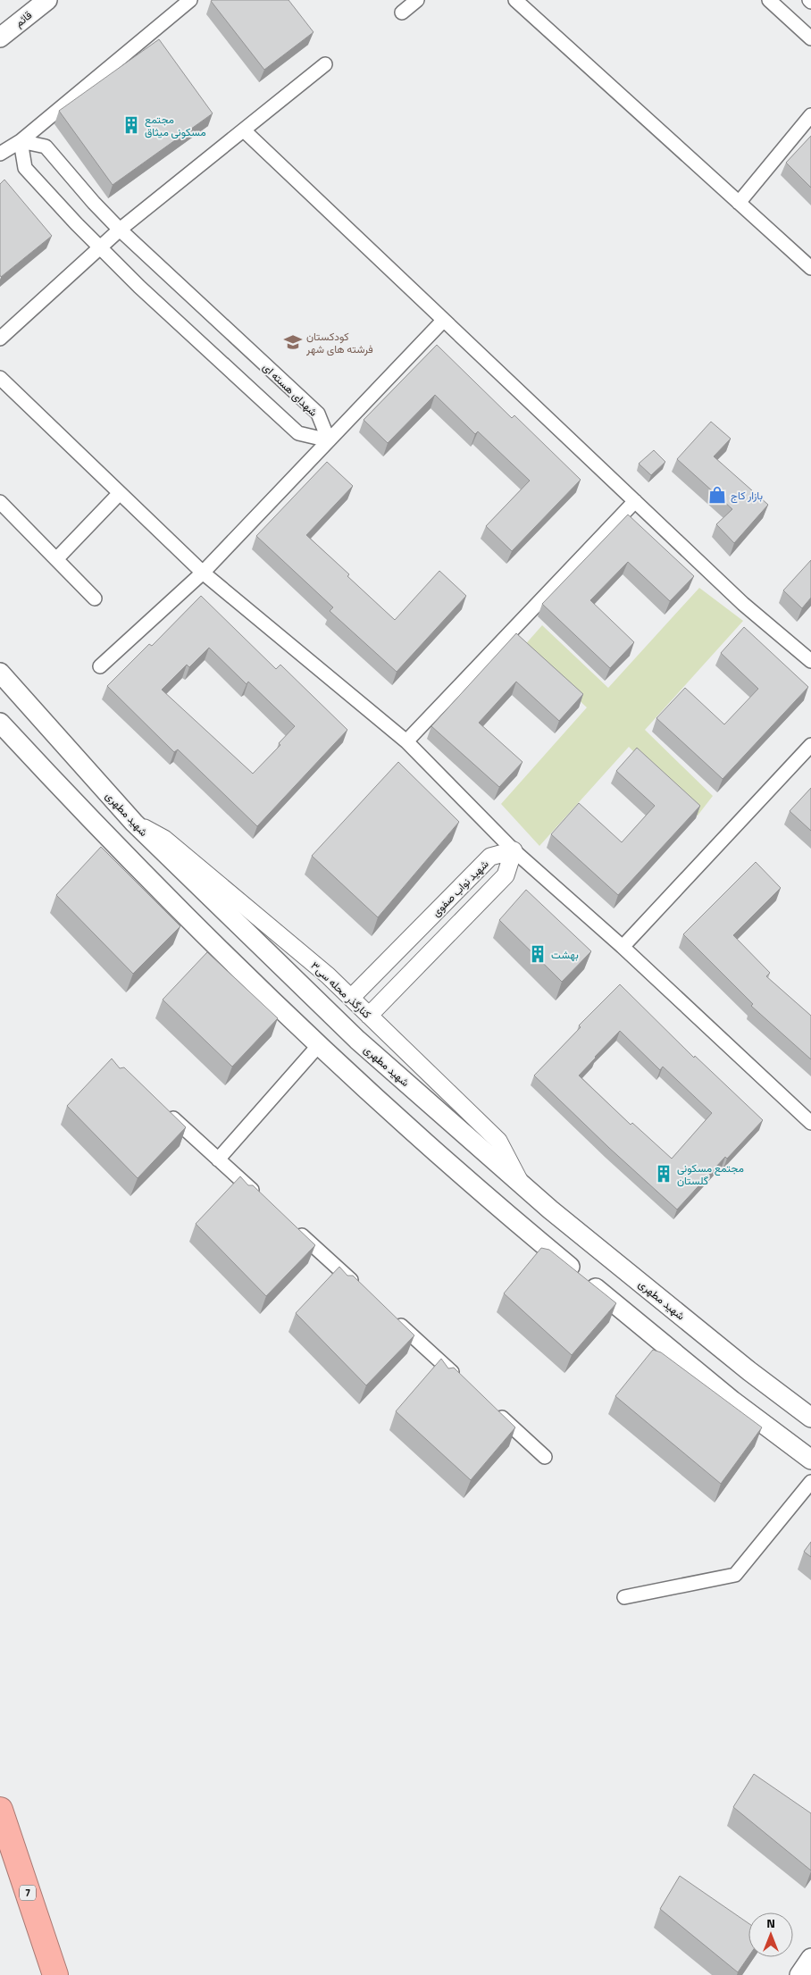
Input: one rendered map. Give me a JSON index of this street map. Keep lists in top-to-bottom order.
{
  "streets": {
    "highway": ["7"],
    "main road": ["قائم", "شهید مطهری"],
    "street": ["شهدای هسته ای", "شهید نواب صفوی", "کنارگذر محله سی۳"]
  },
  "crossings": [
    ["شهید مطهری", "کنارگذر محله سی۳"],
    ["شهید نواب صفوی", "کنارگذر محله سی۳"]
  ],
  "places": {
    "building": ["مجتمع مسکونی میثاق", "بهشت", "مجتمع مسکونی گلستان"],
    "school or university": ["کودکستان فرشته های شهر"],
    "shop": ["بازار کاج"]
  },
  "north": "top"
}
